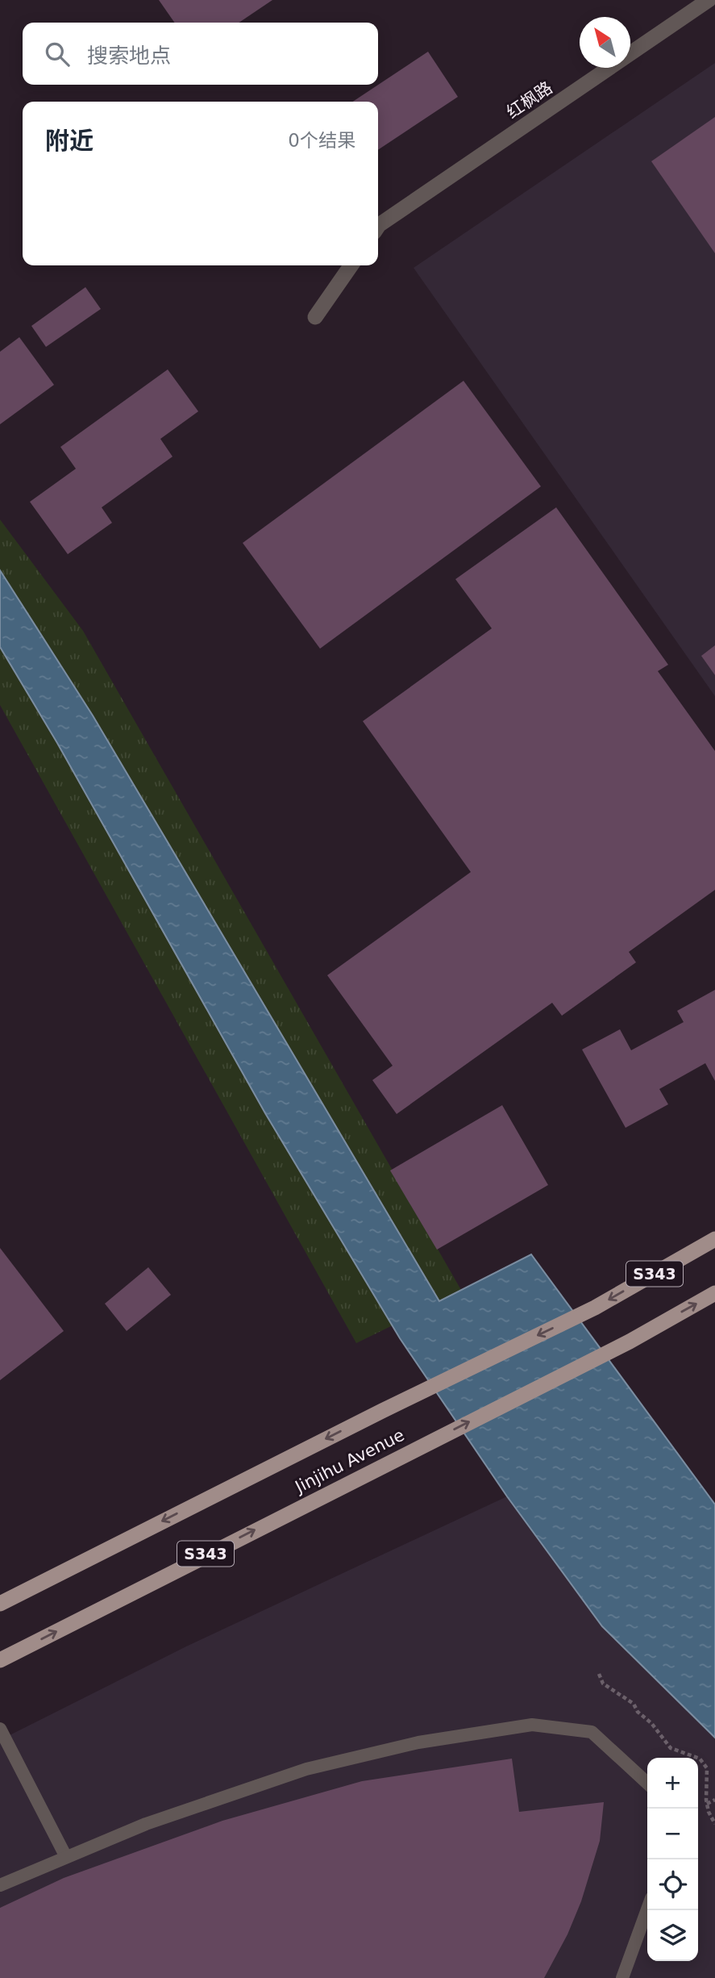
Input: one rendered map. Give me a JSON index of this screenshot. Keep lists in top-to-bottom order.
{
  "streets": {
    "main road": ["S343", "Jinjihu Avenue"],
    "street": ["红枫路"]
  },
  "north": "top left",
  "page": {
    "search": "搜索地点",
    "heading": ["附近", "0个结果"],
    "map_buttons": ["+", "−"]
  }
}
